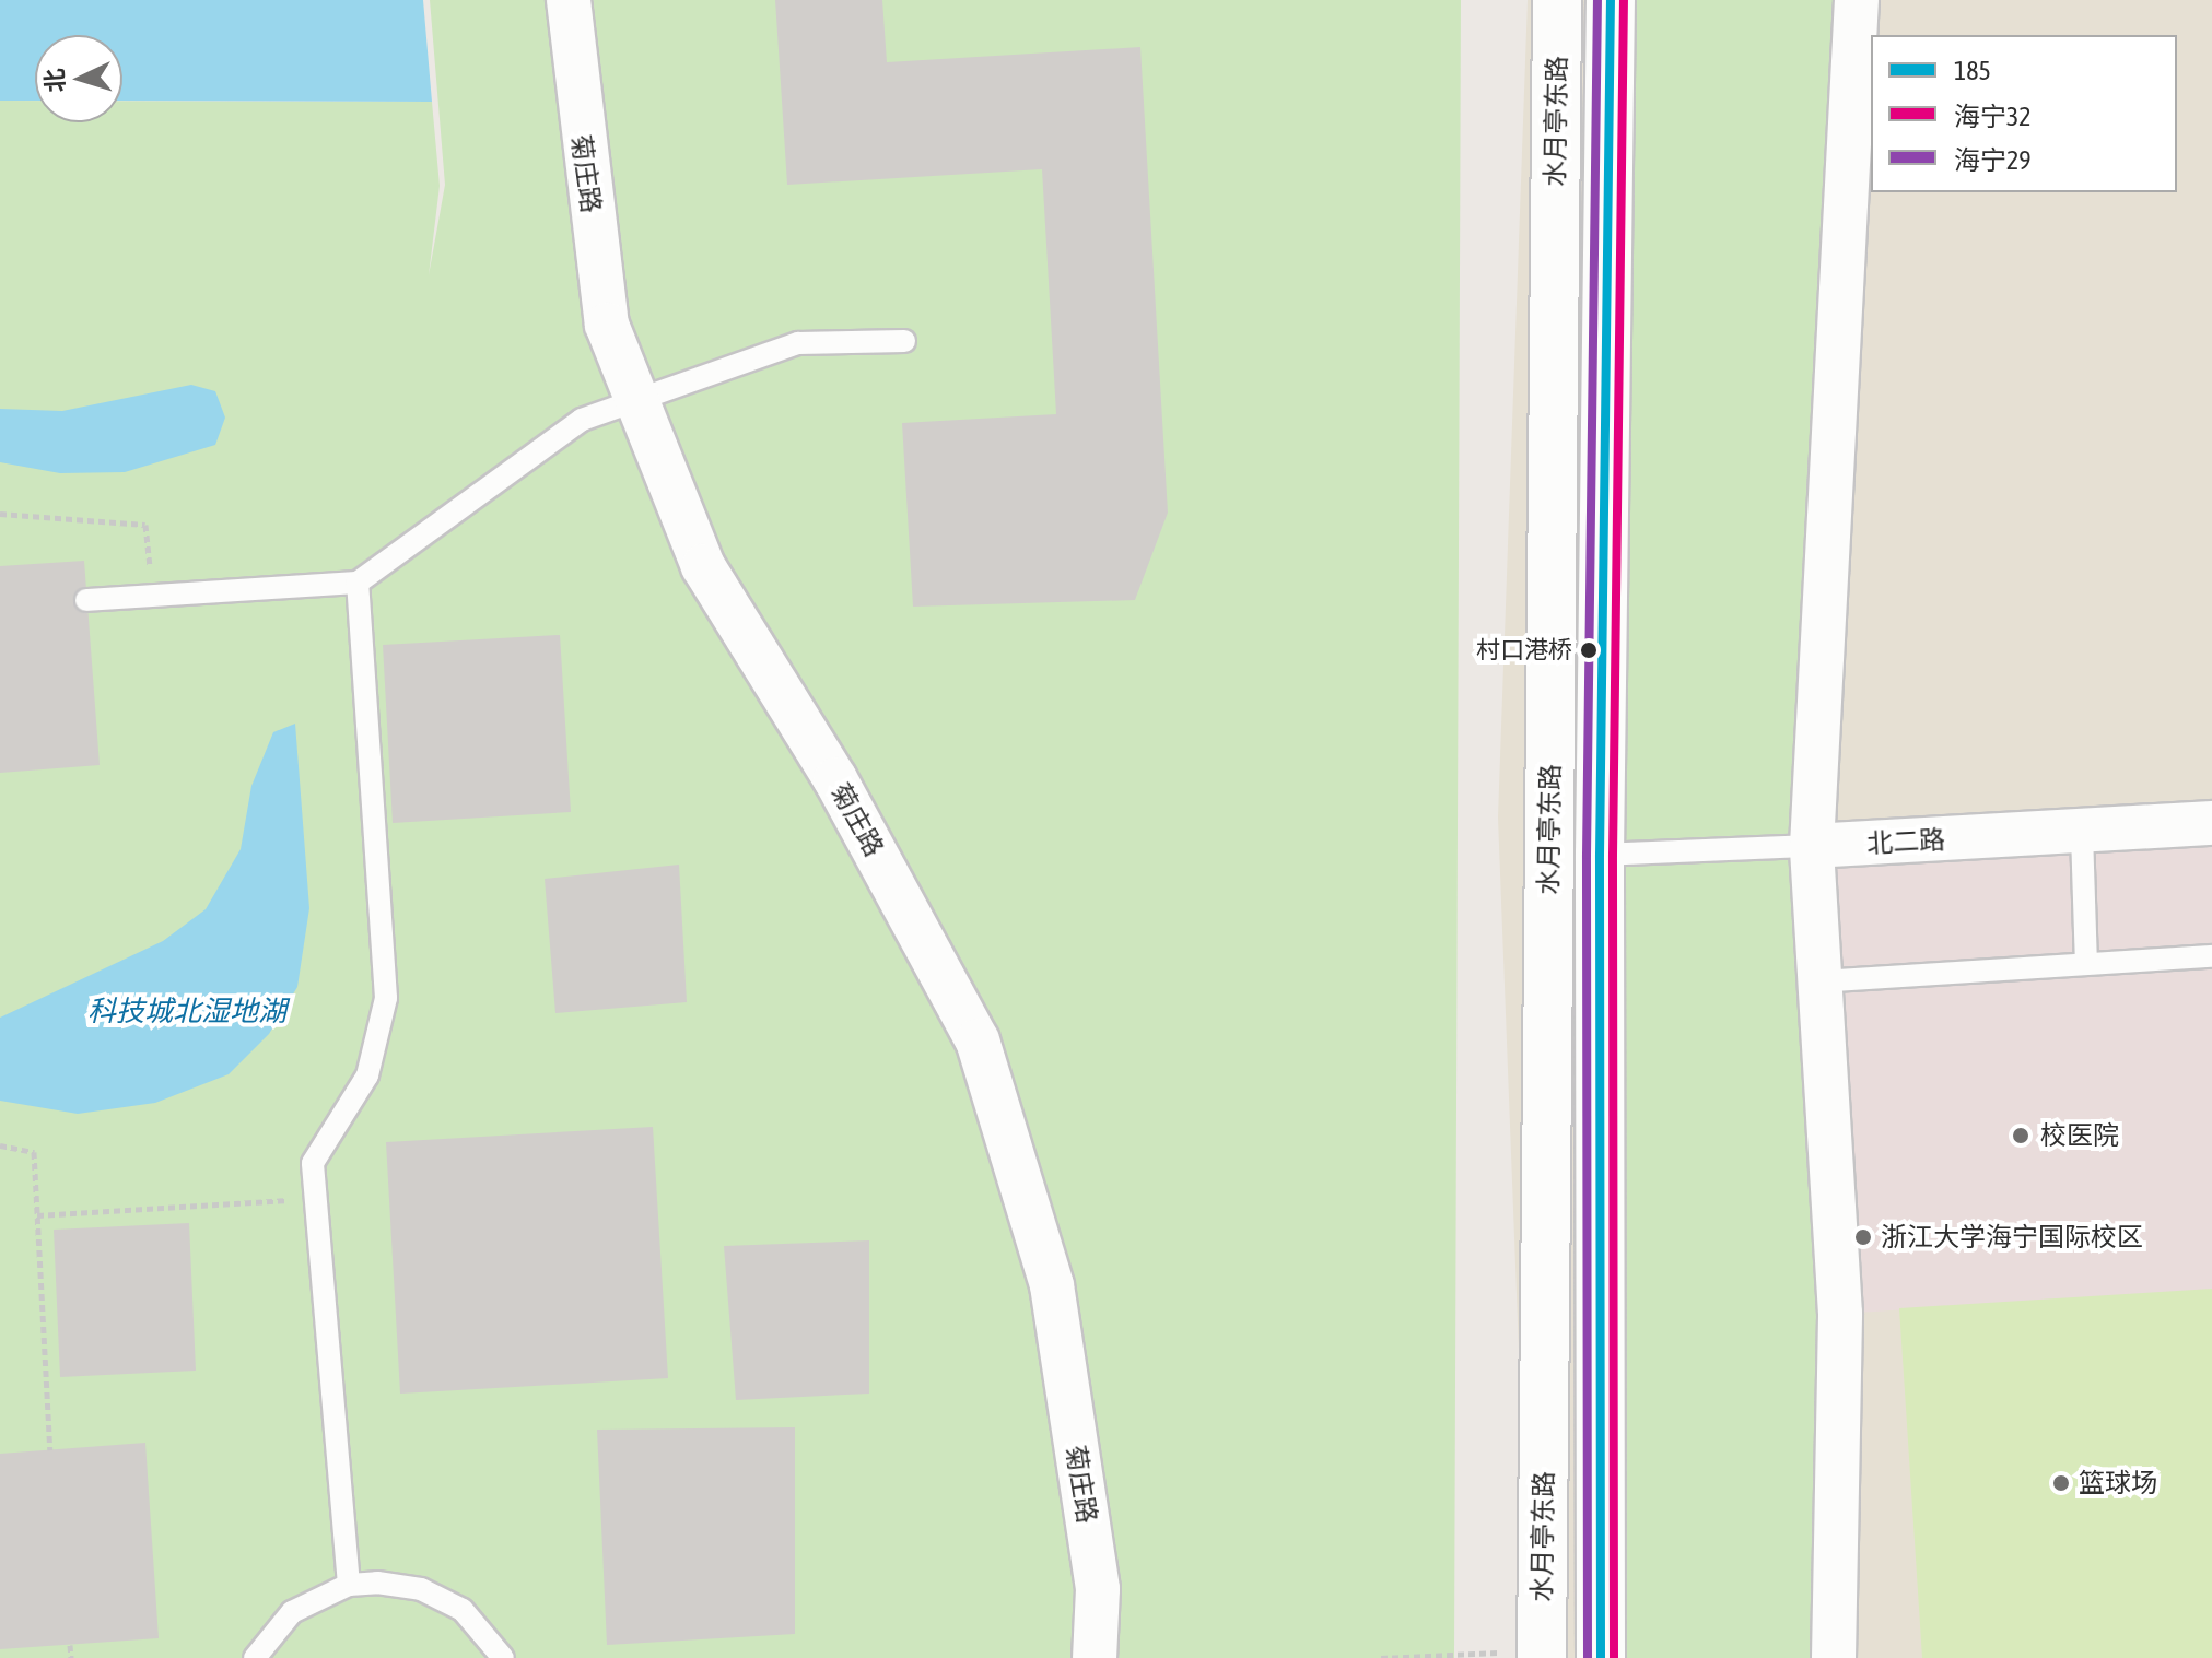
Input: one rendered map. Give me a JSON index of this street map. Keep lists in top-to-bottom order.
{
  "streets": {
    "main road": ["水月亭东路"],
    "street": ["菊庄路", "北二路"]
  },
  "crossings": [
    ["水月亭东路", "北二路"]
  ],
  "water": ["科技城北湿地湖"],
  "places": [
    "村口港桥",
    "校医院",
    "浙江大学海宁国际校区",
    "篮球场"
  ],
  "lines": ["transit line 185", "transit line 海宁32", "transit line 海宁29"],
  "legend": ["185", "海宁32", "海宁29"],
  "north": "left"
}
